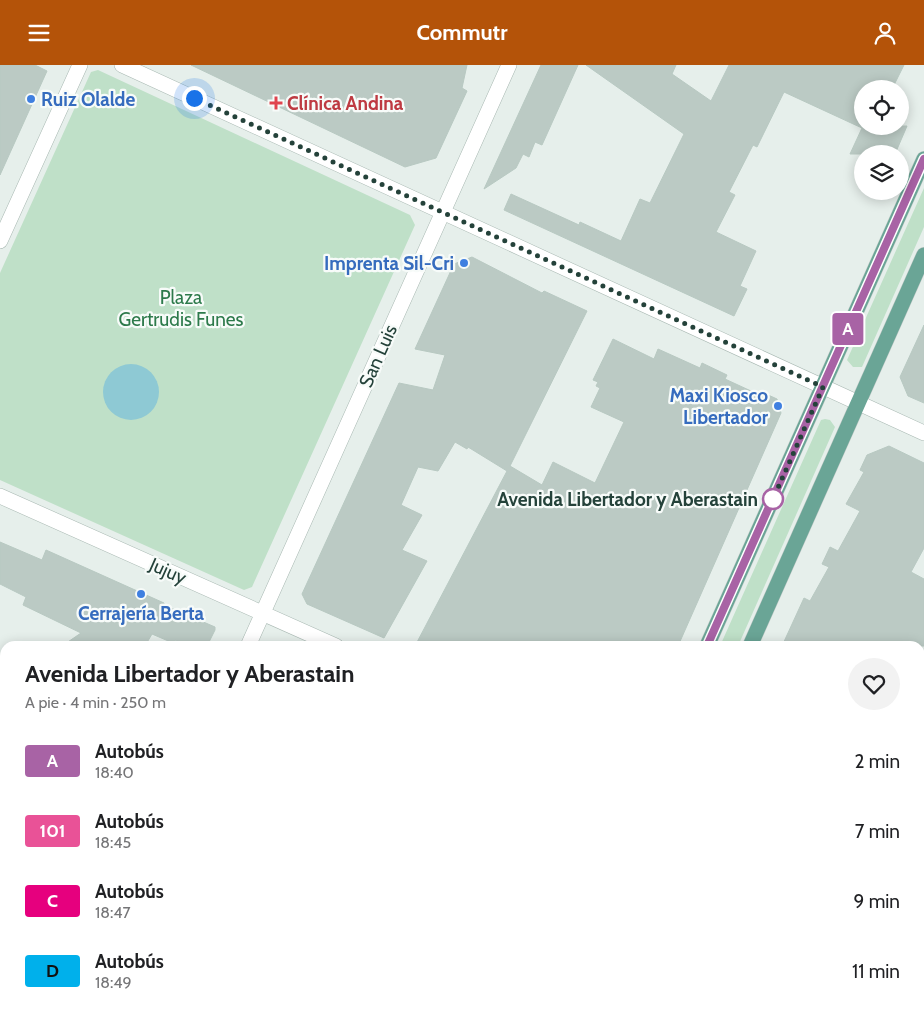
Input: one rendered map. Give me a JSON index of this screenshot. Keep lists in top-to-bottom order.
{
  "streets": {
    "street": ["San Luis", "Jujuy"]
  },
  "crossings": [
    ["San Luis", "Jujuy"]
  ],
  "parks": ["Plaza Gertrudis Funes"],
  "places": {
    "other": [
      "Ruiz Olalde",
      "Imprenta Sil-Cri",
      "Maxi Kiosco Libertador",
      "Avenida Libertador y Aberastain",
      "Cerrajería Berta"
    ],
    "health": ["Clínica Andina"]
  },
  "lines": ["bus line A"],
  "page": {
    "header": "Commutr",
    "on_map": "A",
    "heading": ["Avenida Libertador y Aberastain", "A pie · 4 min · 250 m"],
    "list": [
      {
        "mark": "A",
        "name": "Autobús",
        "note": "18:40",
        "value": "2 min"
      },
      {
        "mark": "101",
        "name": "Autobús",
        "note": "18:45",
        "value": "7 min"
      },
      {
        "mark": "C",
        "name": "Autobús",
        "note": "18:47",
        "value": "9 min"
      },
      {
        "mark": "D",
        "name": "Autobús",
        "note": "18:49",
        "value": "11 min"
      }
    ]
  }
}
